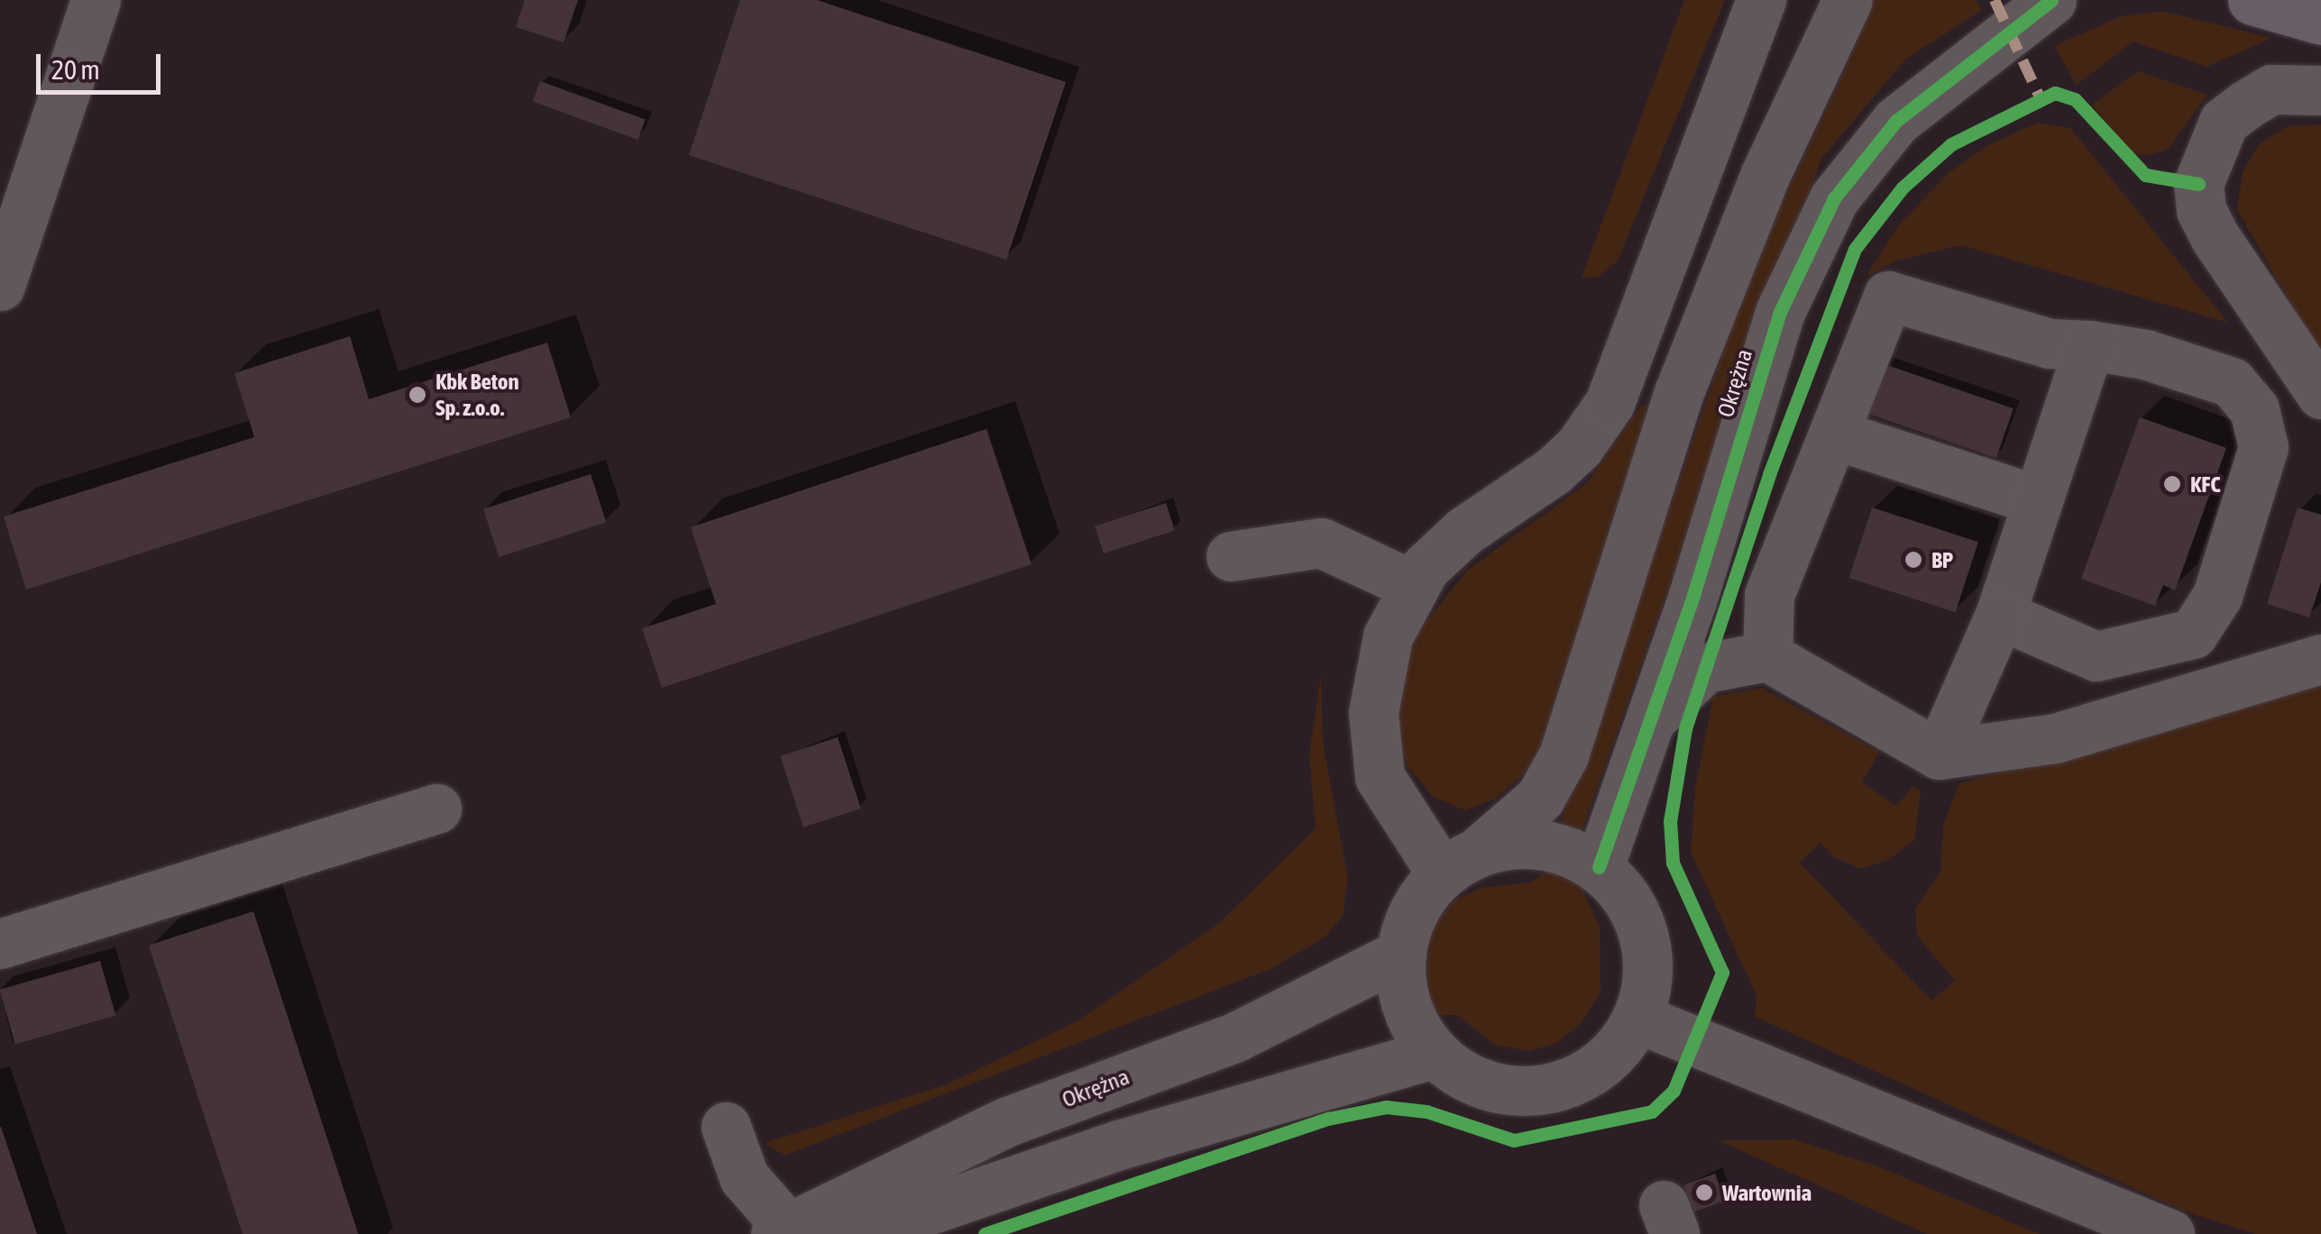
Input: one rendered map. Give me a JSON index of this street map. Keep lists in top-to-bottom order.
{
  "streets": {
    "street": ["Okrężna"]
  },
  "places": [
    "Kbk Beton Sp. z.o.o.",
    "KFC",
    "BP",
    "Wartownia"
  ],
  "scale_bar": "20 m"
}
